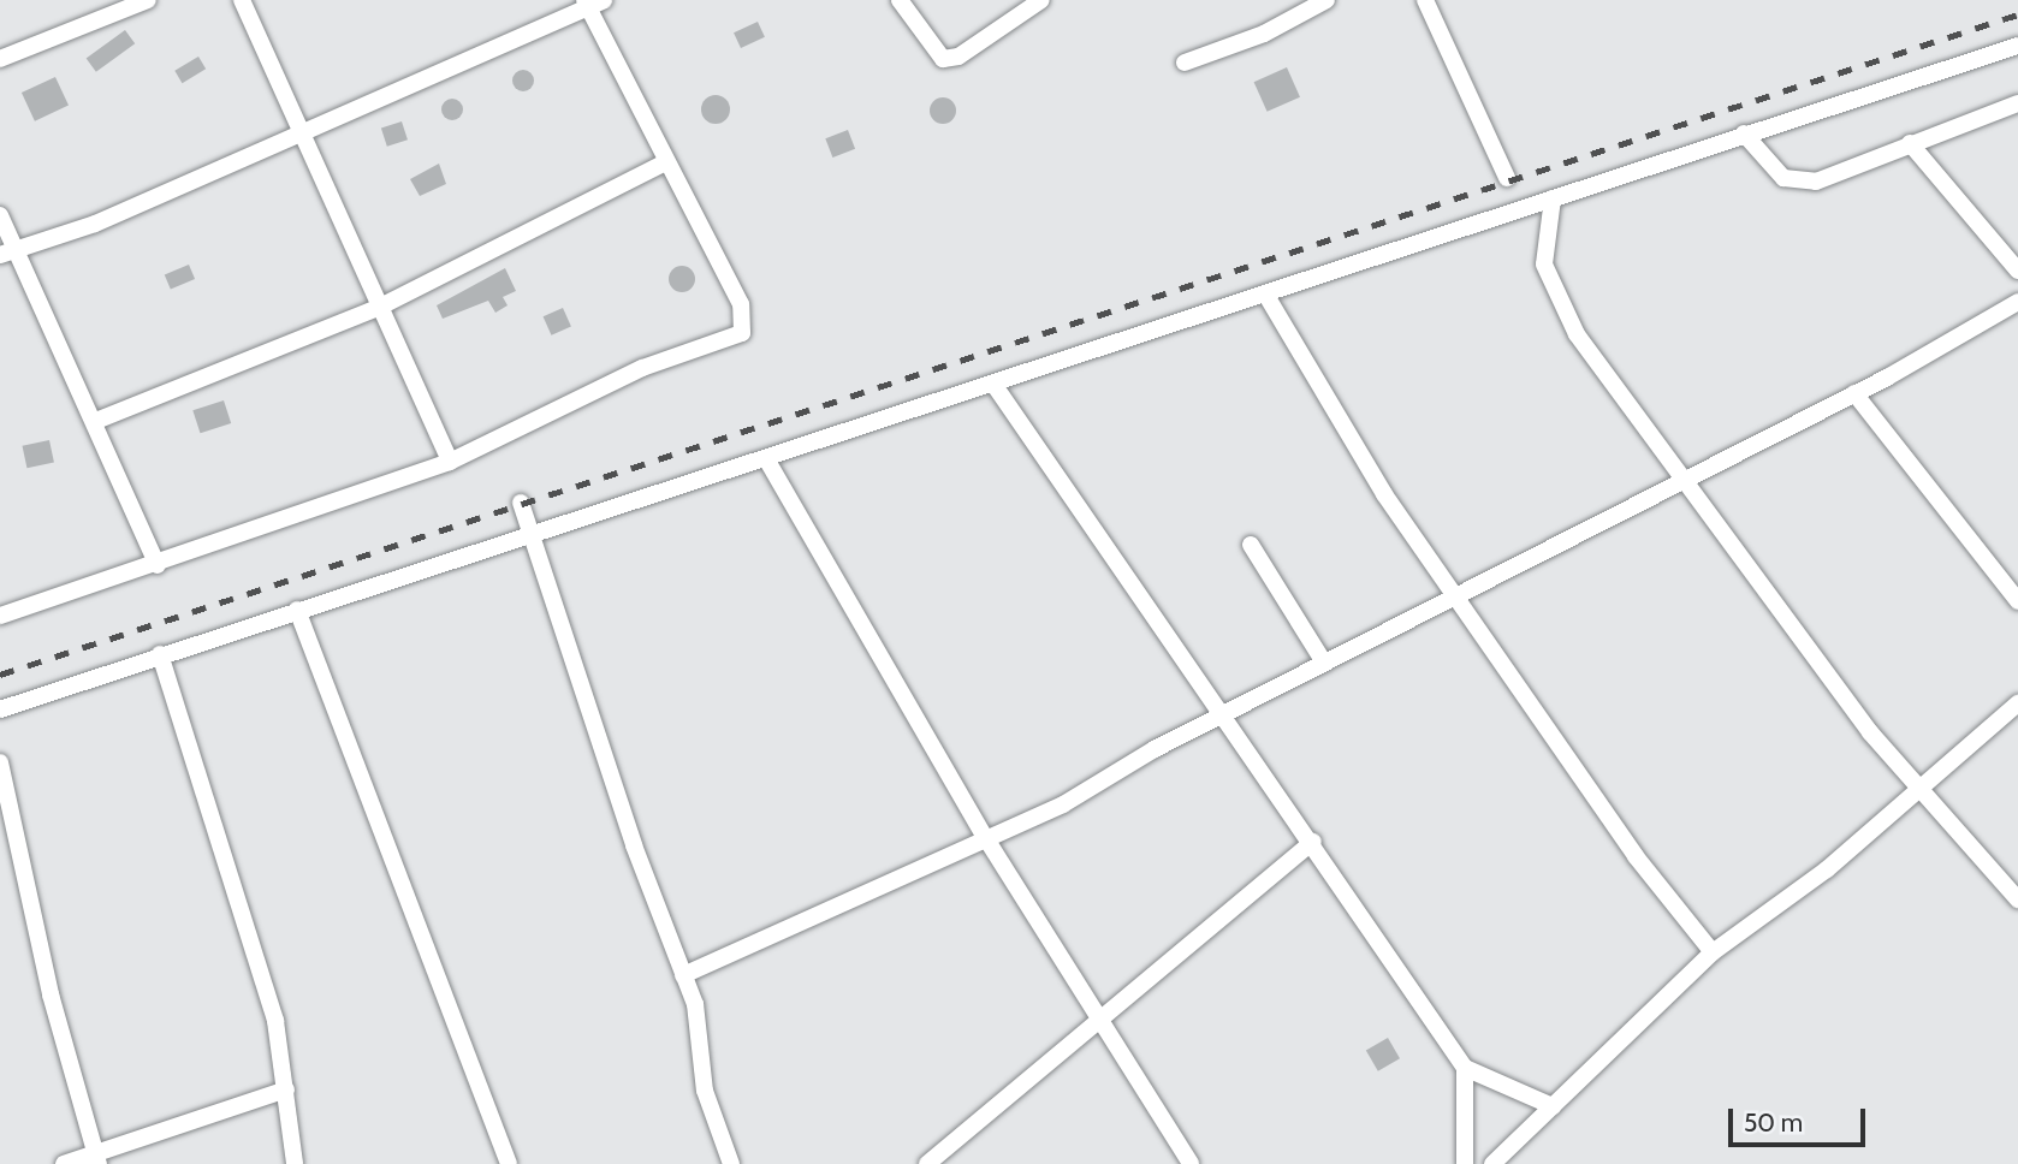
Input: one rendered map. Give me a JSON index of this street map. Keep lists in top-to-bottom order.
{
  "scale_bar": "50 m"
}
